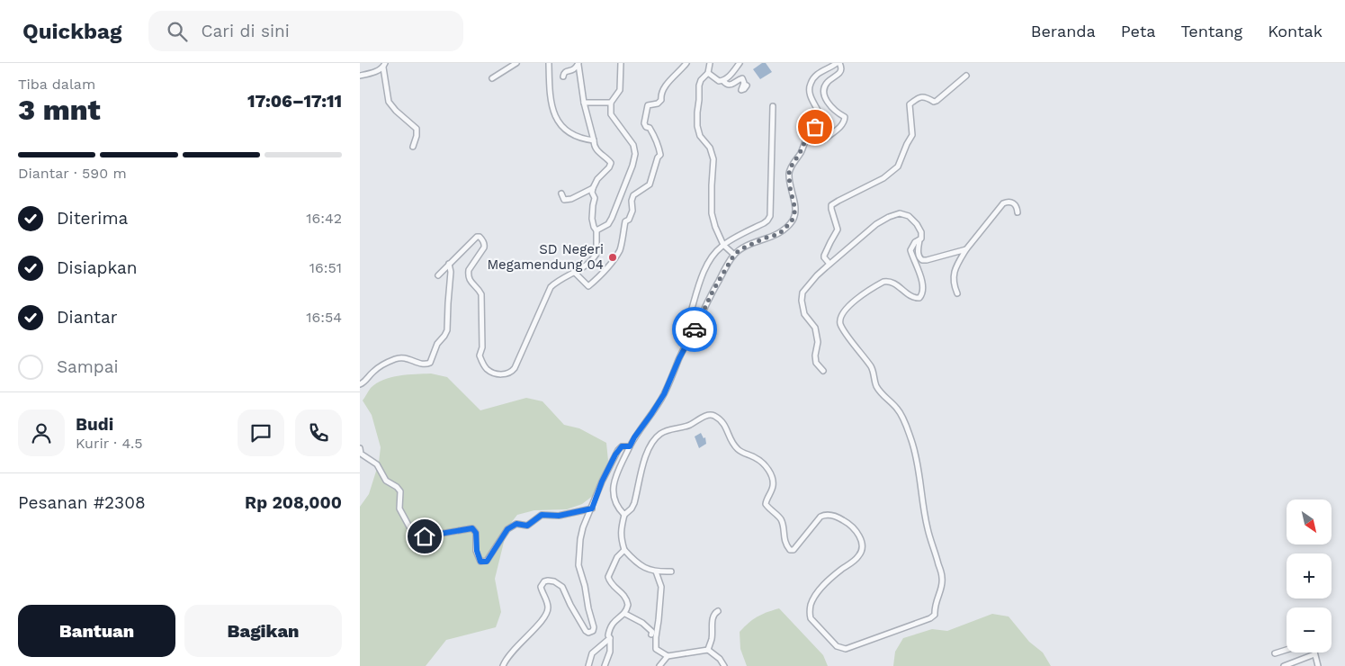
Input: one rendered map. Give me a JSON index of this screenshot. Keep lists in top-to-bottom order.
{
  "places": ["SD Negeri Megamendung 04"],
  "north": "bottom right",
  "page": {
    "header": "Quickbag",
    "search": "Cari di sini",
    "nav": [
      "Beranda",
      "Peta",
      "Tentang",
      "Kontak"
    ],
    "heading": ["3 mnt", "Tiba dalam", "17:06–17:11"],
    "panel": [
      "Budi",
      "Kurir · 4.5",
      "Pesanan #2308",
      "Rp 208,000"
    ],
    "bar": "Diantar · 590 m",
    "list": [
      ["Diterima", "16:42"],
      ["Disiapkan", "16:51"],
      ["Diantar", "16:54"],
      "Sampai"
    ],
    "map_buttons": ["+", "−"],
    "buttons": ["Bantuan", "Bagikan"]
  }
}
